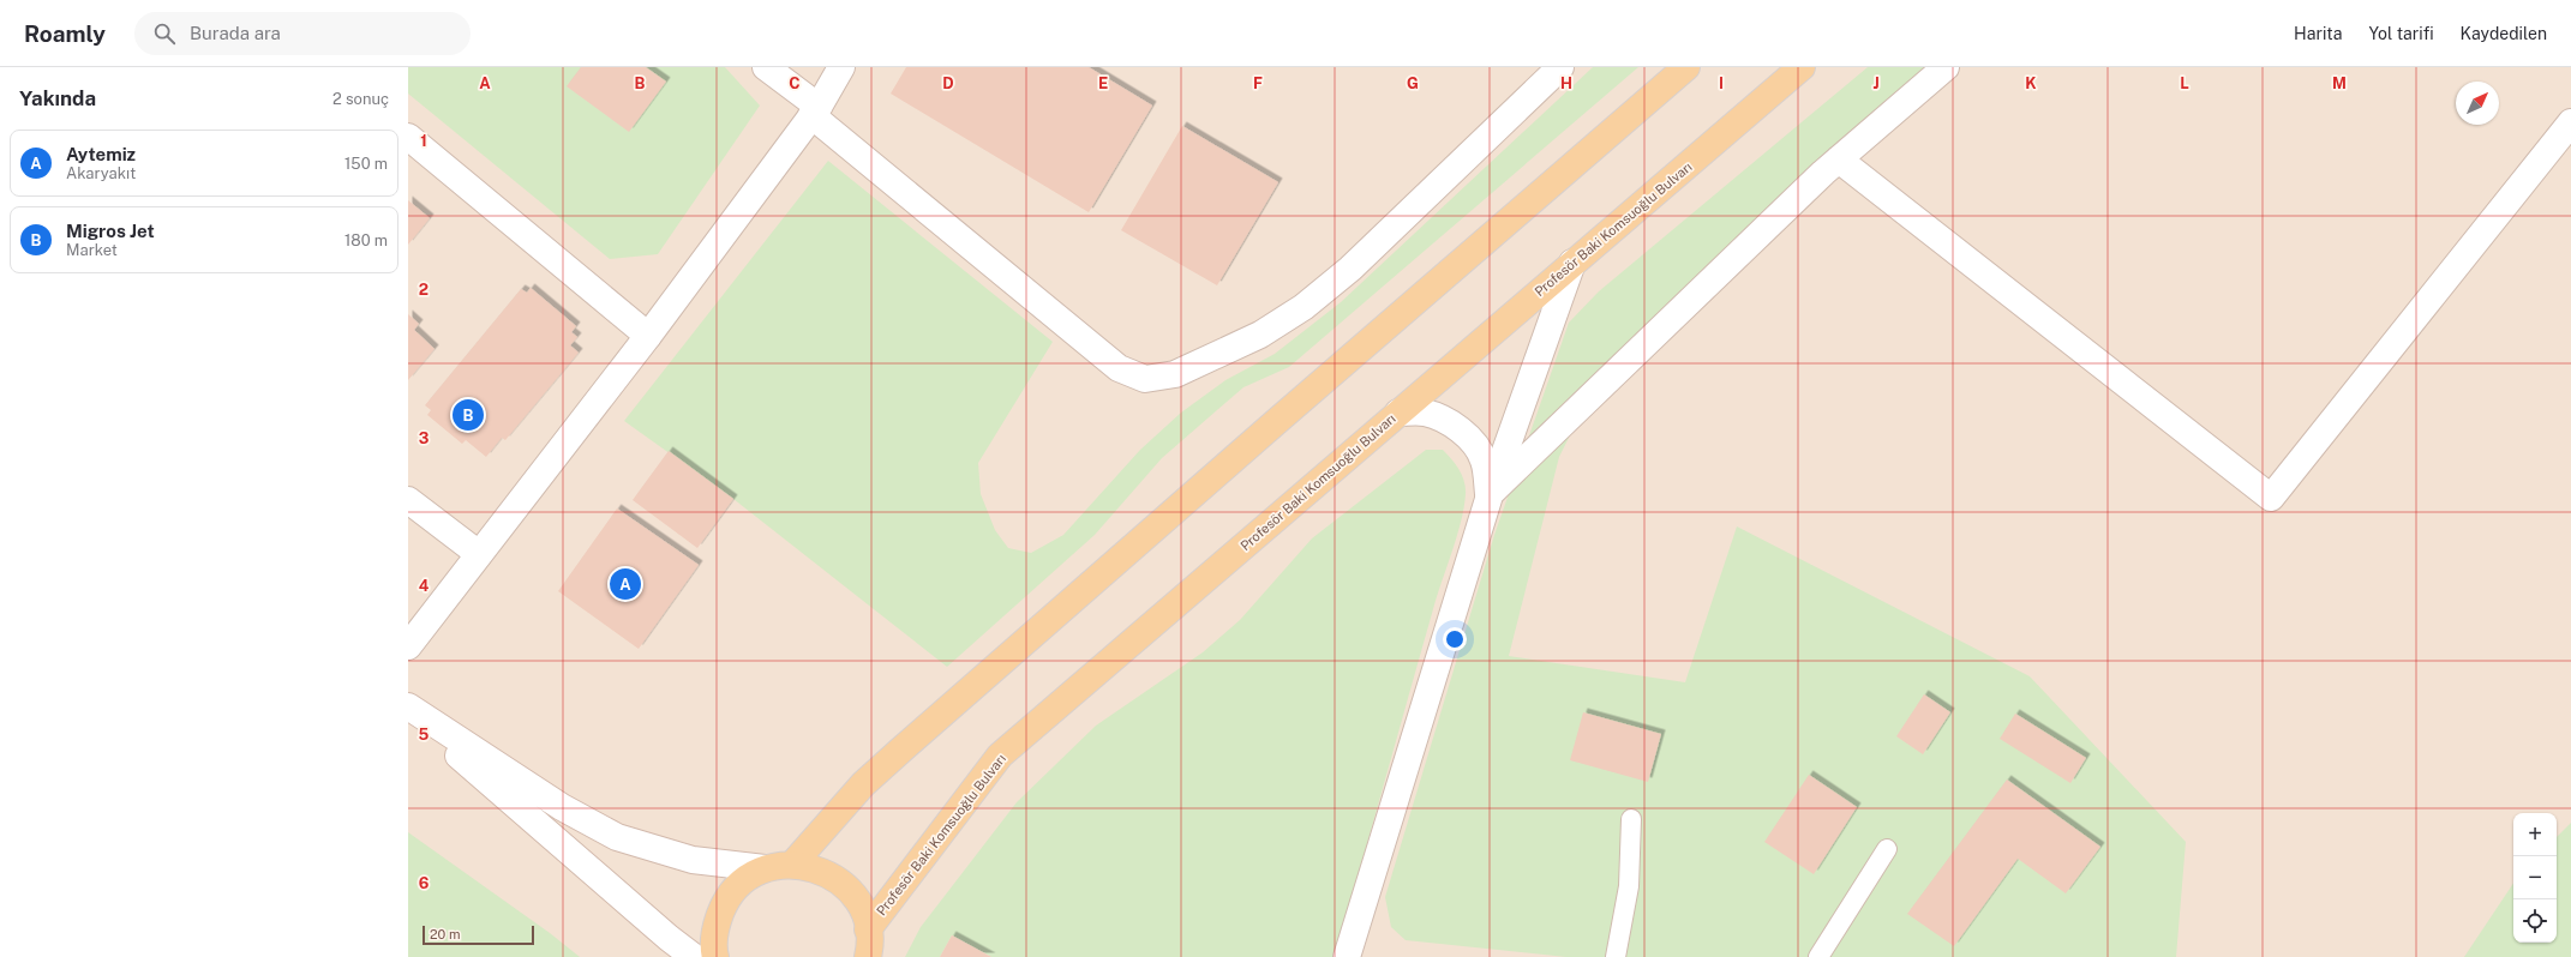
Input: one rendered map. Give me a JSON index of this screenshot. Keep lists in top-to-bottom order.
{
  "streets": {
    "main road": ["Profesör Baki Komsuoğlu Bulvarı"]
  },
  "scale_bar": "20 m",
  "north": "top right",
  "page": {
    "header": "Roamly",
    "search": "Burada ara",
    "nav": ["Harita", "Yol tarifi", "Kaydedilen"],
    "heading": ["Yakında", "2 sonuç"],
    "list": [
      {
        "mark": "A",
        "name": "Aytemiz",
        "note": "Akaryakıt",
        "value": "150 m"
      },
      {
        "mark": "B",
        "name": "Migros Jet",
        "note": "Market",
        "value": "180 m"
      }
    ],
    "pins": ["B", "A"],
    "map_buttons": ["+", "−"],
    "scale": "20 m"
  },
  "grid": {
    "columns": [
      "A",
      "B",
      "C",
      "D",
      "E",
      "F",
      "G",
      "H",
      "I",
      "J",
      "K",
      "L",
      "M"
    ],
    "rows": [
      "1",
      "2",
      "3",
      "4",
      "5",
      "6"
    ]
  }
}
